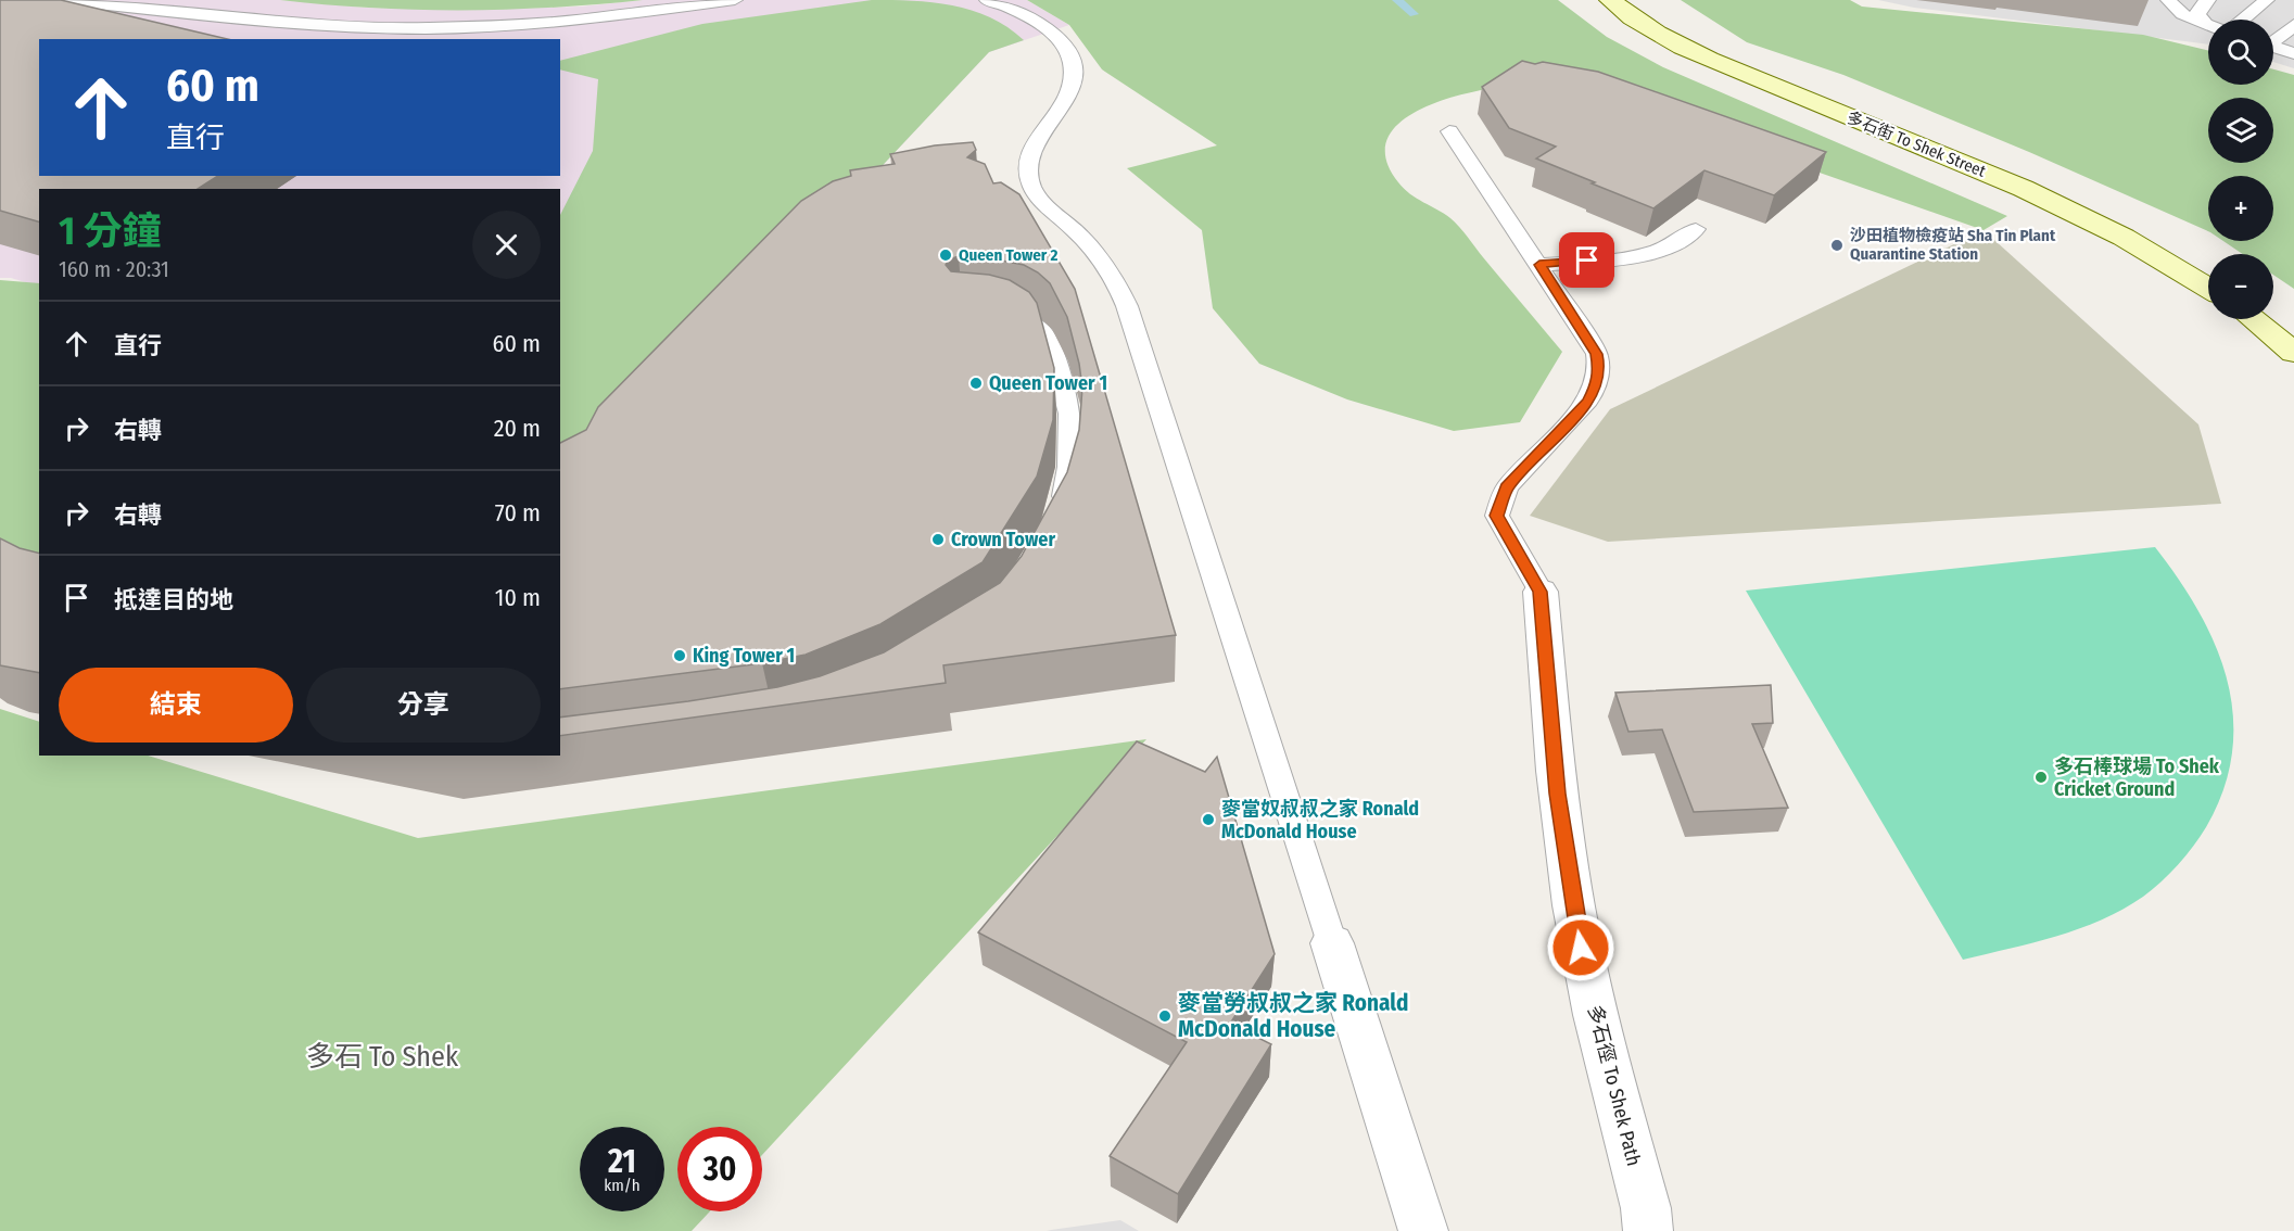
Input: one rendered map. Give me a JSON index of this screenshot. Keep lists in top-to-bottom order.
{
  "streets": {
    "street": ["多石街 To Shek Street", "多石徑 To Shek Path"]
  },
  "districts": ["多石 To Shek"],
  "places": [
    "沙田植物檢疫站 Sha Tin Plant Quarantine Station",
    "Queen Tower 2",
    "Queen Tower 1",
    "Crown Tower",
    "King Tower 1",
    "多石棒球場 To Shek Cricket Ground",
    "麥當奴叔叔之家 Ronald McDonald House",
    "麥當勞叔叔之家 Ronald McDonald House"
  ],
  "page": {
    "map_buttons": ["+", "−"],
    "turn": ["60 m", "直行"],
    "heading": ["1 分鐘", "160 m · 20:31"],
    "list": [
      {
        "name": "直行",
        "value": "60 m"
      },
      {
        "name": "右轉",
        "value": "20 m"
      },
      {
        "name": "右轉",
        "value": "70 m"
      },
      {
        "name": "抵達目的地",
        "value": "10 m"
      }
    ],
    "buttons": ["結束", "分享"],
    "speed": "21 km/h",
    "limit": "30"
  }
}
